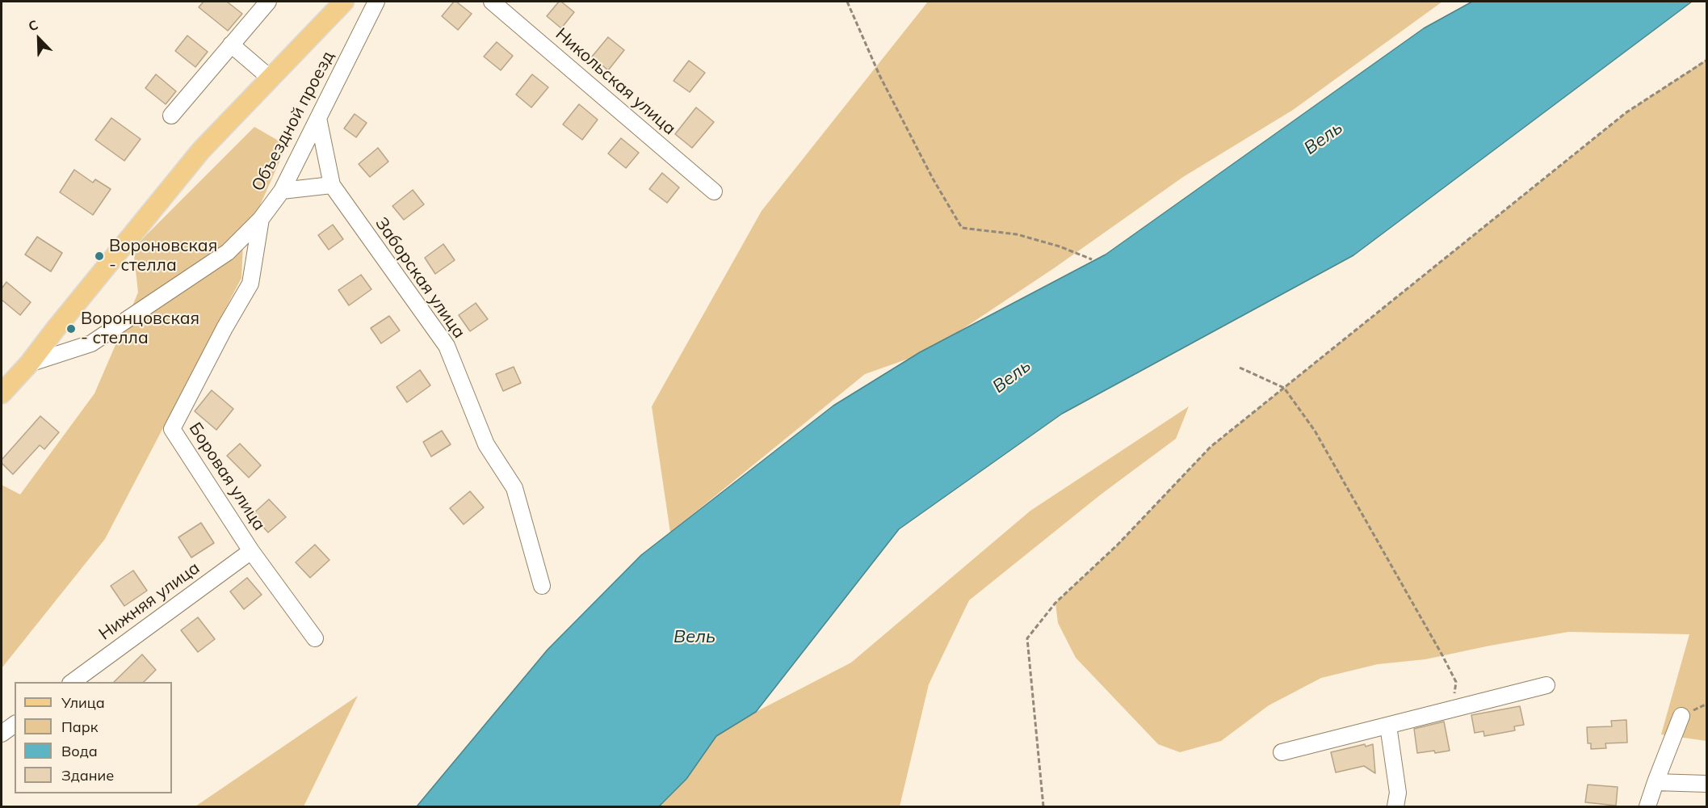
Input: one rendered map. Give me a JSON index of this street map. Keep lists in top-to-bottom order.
{
  "streets": {
    "street": [
      "Никольская улица",
      "Объездной проезд",
      "Заборская улица",
      "Боровая улица",
      "Нижняя улица"
    ]
  },
  "crossings": [
    ["Объездной проезд", "Боровая улица"],
    ["Боровая улица", "Нижняя улица"]
  ],
  "water": ["Вель"],
  "places": ["Вороновская - стелла", "Воронцовская - стелла"],
  "legend": [
    "Улица",
    "Парк",
    "Вода",
    "Здание"
  ],
  "north": "top left"
}
